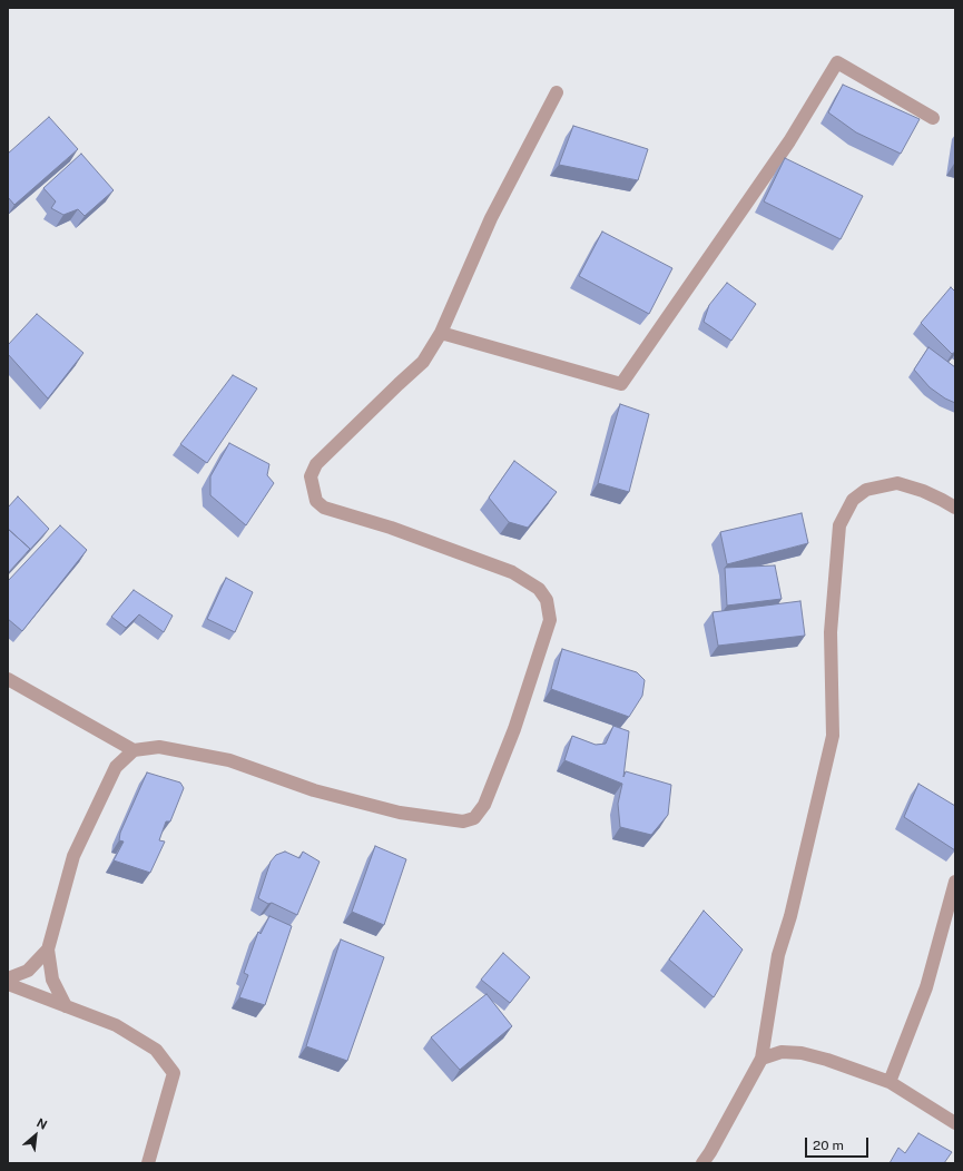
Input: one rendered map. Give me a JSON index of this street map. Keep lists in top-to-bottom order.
{
  "scale_bar": "20 m",
  "north": "top right"
}
